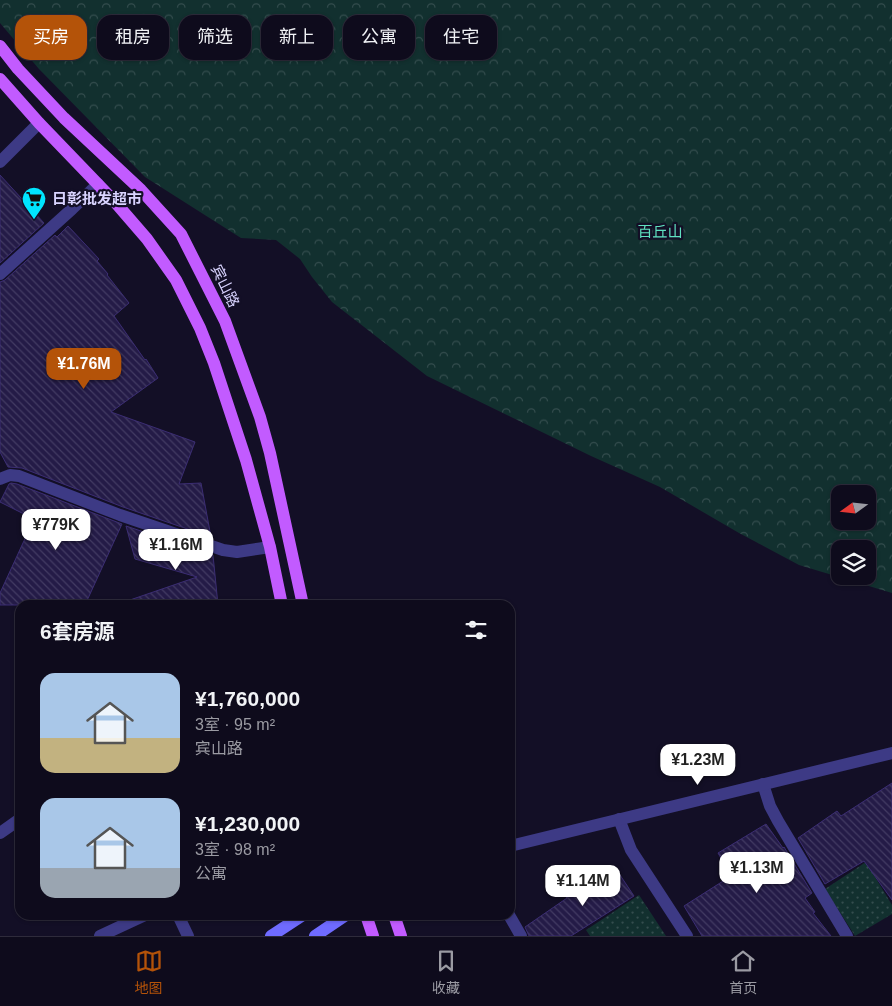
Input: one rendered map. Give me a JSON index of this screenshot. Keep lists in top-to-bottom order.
{
  "streets": {
    "main road": ["宾山路"]
  },
  "parks": ["百丘山"],
  "places": {
    "supermarket": ["日彰批发超市"]
  },
  "north": "left",
  "page": {
    "chip": [
      "买房",
      "租房",
      "筛选",
      "新上",
      "公寓",
      "住宅"
    ],
    "price": [
      "¥1.76M",
      "¥779K",
      "¥1.16M",
      "¥1.23M",
      "¥1.13M",
      "¥1.14M"
    ],
    "heading": "6套房源",
    "list": [
      {
        "name": "¥1,760,000",
        "note": "3室 · 95 m² · 宾山路"
      },
      {
        "name": "¥1,230,000",
        "note": "3室 · 98 m² · 公寓"
      }
    ],
    "tabs": ["地图", "收藏", "首页"]
  }
}
